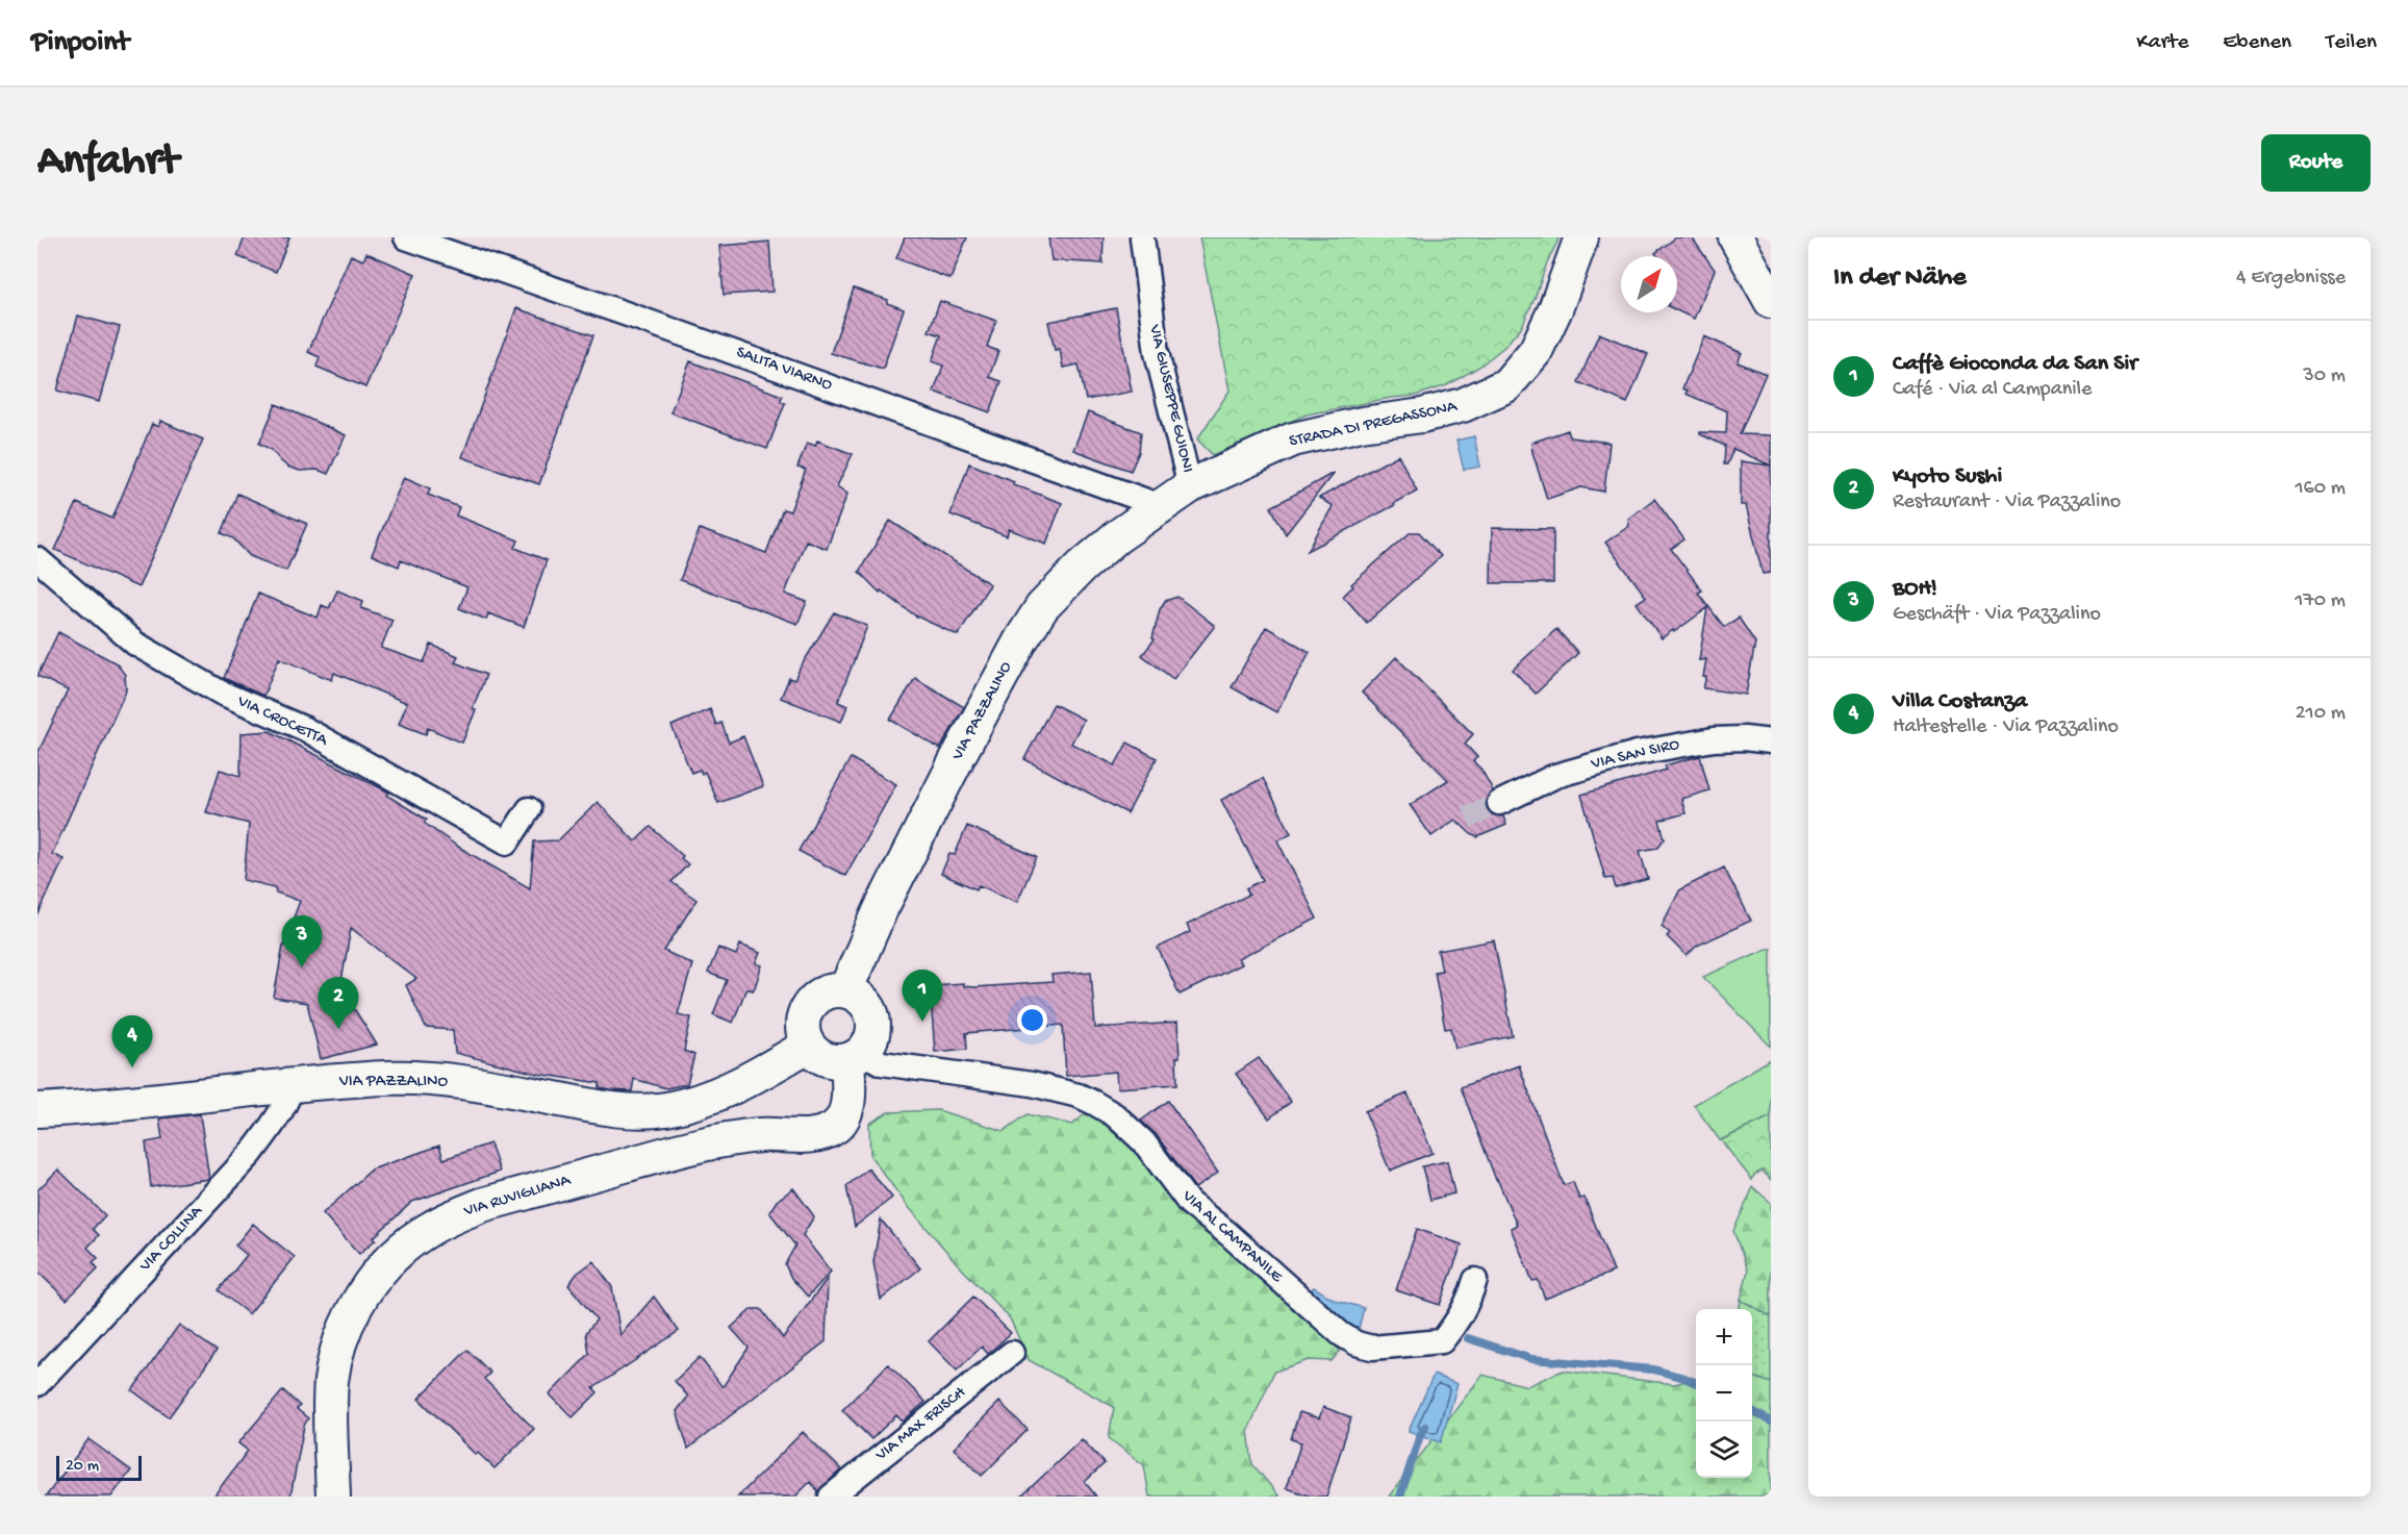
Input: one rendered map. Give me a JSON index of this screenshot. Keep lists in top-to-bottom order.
{
  "streets": {
    "main road": ["STRADA DI PREGASSONA", "VIA PAZZALINO", "VIA RUVIGLIANA"],
    "street": [
      "SALITA VIARNO",
      "VIA GIUSEPPE GUIONI",
      "VIA CROCETTA",
      "VIA SAN SIRO",
      "VIA AL CAMPANILE",
      "VIA COLLINA",
      "VIA MAX FRISCH"
    ]
  },
  "crossings": [
    ["SALITA VIARNO", "VIA PAZZALINO"],
    ["VIA GIUSEPPE GUIONI", "STRADA DI PREGASSONA"],
    ["VIA GIUSEPPE GUIONI", "VIA PAZZALINO"],
    ["STRADA DI PREGASSONA", "VIA PAZZALINO"],
    ["VIA PAZZALINO", "VIA RUVIGLIANA"],
    ["VIA PAZZALINO", "VIA AL CAMPANILE"],
    ["VIA PAZZALINO", "VIA COLLINA"],
    ["VIA RUVIGLIANA", "VIA AL CAMPANILE"]
  ],
  "scale_bar": "20 m",
  "north": "top right",
  "page": {
    "header": "Pinpoint",
    "nav": ["Karte", "Ebenen", "Teilen"],
    "buttons": "Route",
    "title": "Anfahrt",
    "heading": ["In der Nähe", "4 Ergebnisse"],
    "list": [
      {
        "mark": "1",
        "name": "Caffè Gioconda da San Sir",
        "note": "Café · Via al Campanile",
        "value": "30 m"
      },
      {
        "mark": "2",
        "name": "Kyoto Sushi",
        "note": "Restaurant · Via Pazzalino",
        "value": "160 m"
      },
      {
        "mark": "3",
        "name": "BOH!",
        "note": "Geschäft · Via Pazzalino",
        "value": "170 m"
      },
      {
        "mark": "4",
        "name": "Villa Costanza",
        "note": "Haltestelle · Via Pazzalino",
        "value": "210 m"
      }
    ],
    "pins": [
      "3",
      "1",
      "2",
      "4"
    ],
    "map_buttons": ["+", "−"],
    "scale": "20 m"
  }
}
